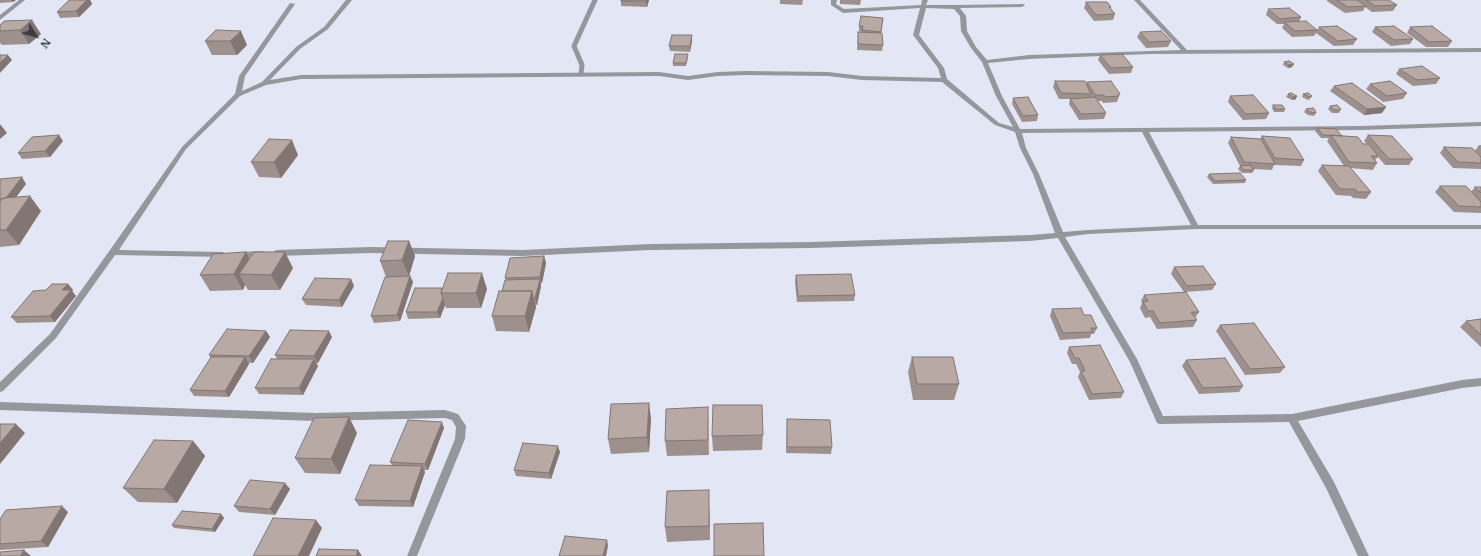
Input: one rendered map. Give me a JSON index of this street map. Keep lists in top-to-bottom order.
{
  "north": "bottom right"
}
